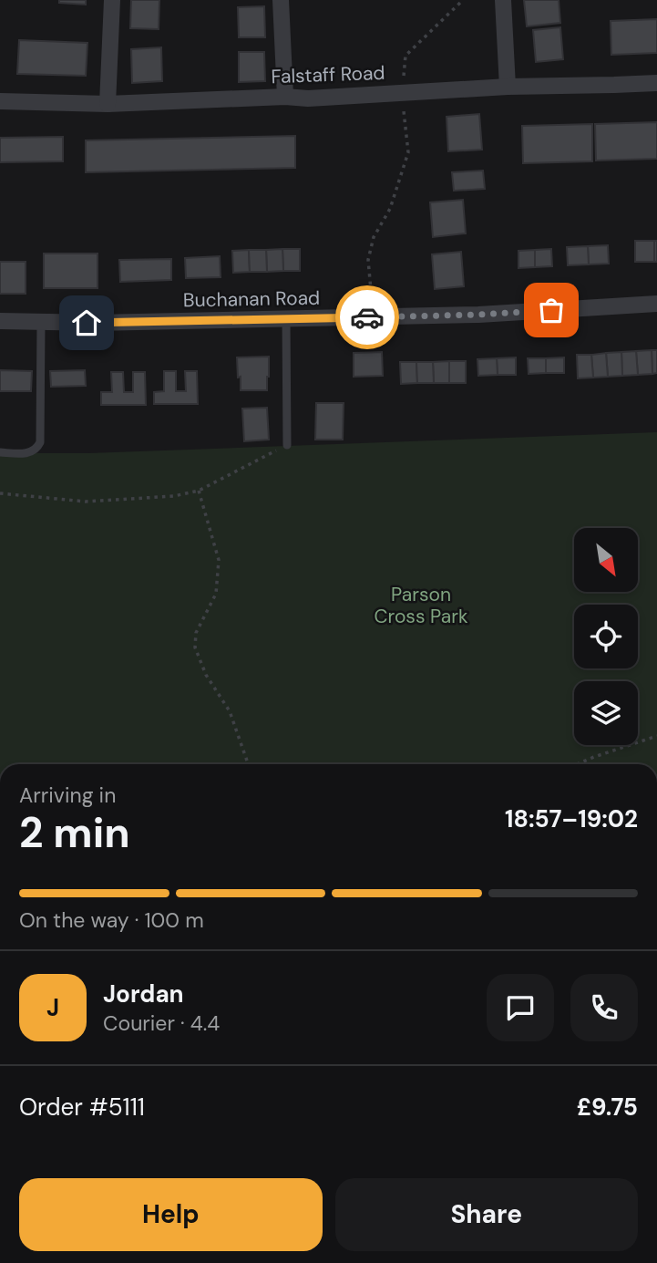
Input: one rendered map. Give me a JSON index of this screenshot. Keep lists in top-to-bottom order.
{
  "streets": {
    "street": ["Falstaff Road", "Buchanan Road"]
  },
  "parks": ["Parson Cross Park"],
  "north": "bottom right",
  "page": {
    "heading": ["2 min", "Arriving in", "18:57–19:02"],
    "panel": [
      "Jordan",
      "Courier · 4.4",
      "Order #5111",
      "£9.75"
    ],
    "bar": "On the way · 100 m",
    "round": "J",
    "buttons": ["Help", "Share"]
  }
}
